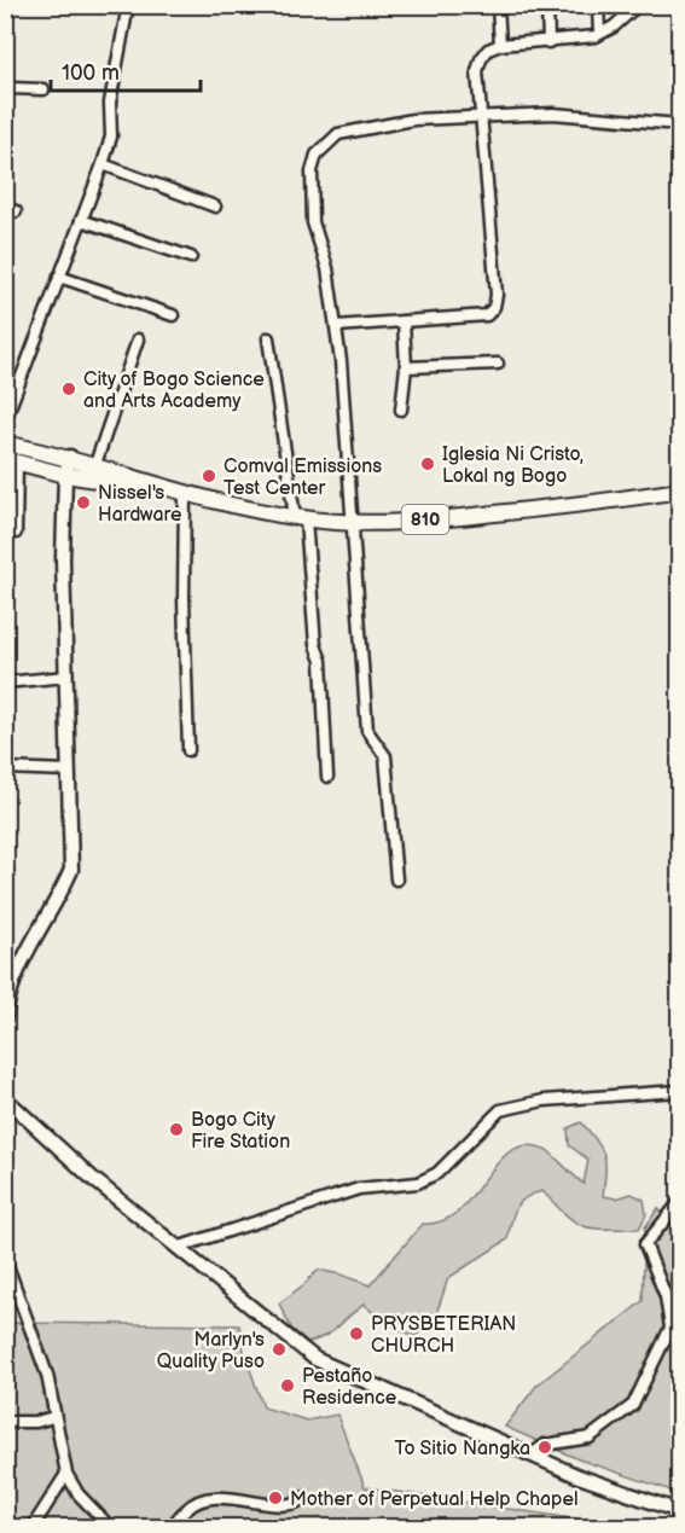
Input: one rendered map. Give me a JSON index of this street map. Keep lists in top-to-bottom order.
{
  "streets": {
    "highway": ["810"]
  },
  "places": [
    "City of Bogo Science and Arts Academy",
    "Iglesia Ni Cristo, Lokal ng Bogo",
    "Comval Emissions Test Center",
    "Nissel's Hardware",
    "Bogo City Fire Station",
    "PRYSBETERIAN CHURCH",
    "Marlyn's Quality Puso",
    "Pestaño Residence",
    "To Sitio Nangka",
    "Mother of Perpetual Help Chapel"
  ],
  "scale_bar": "100 m"
}
